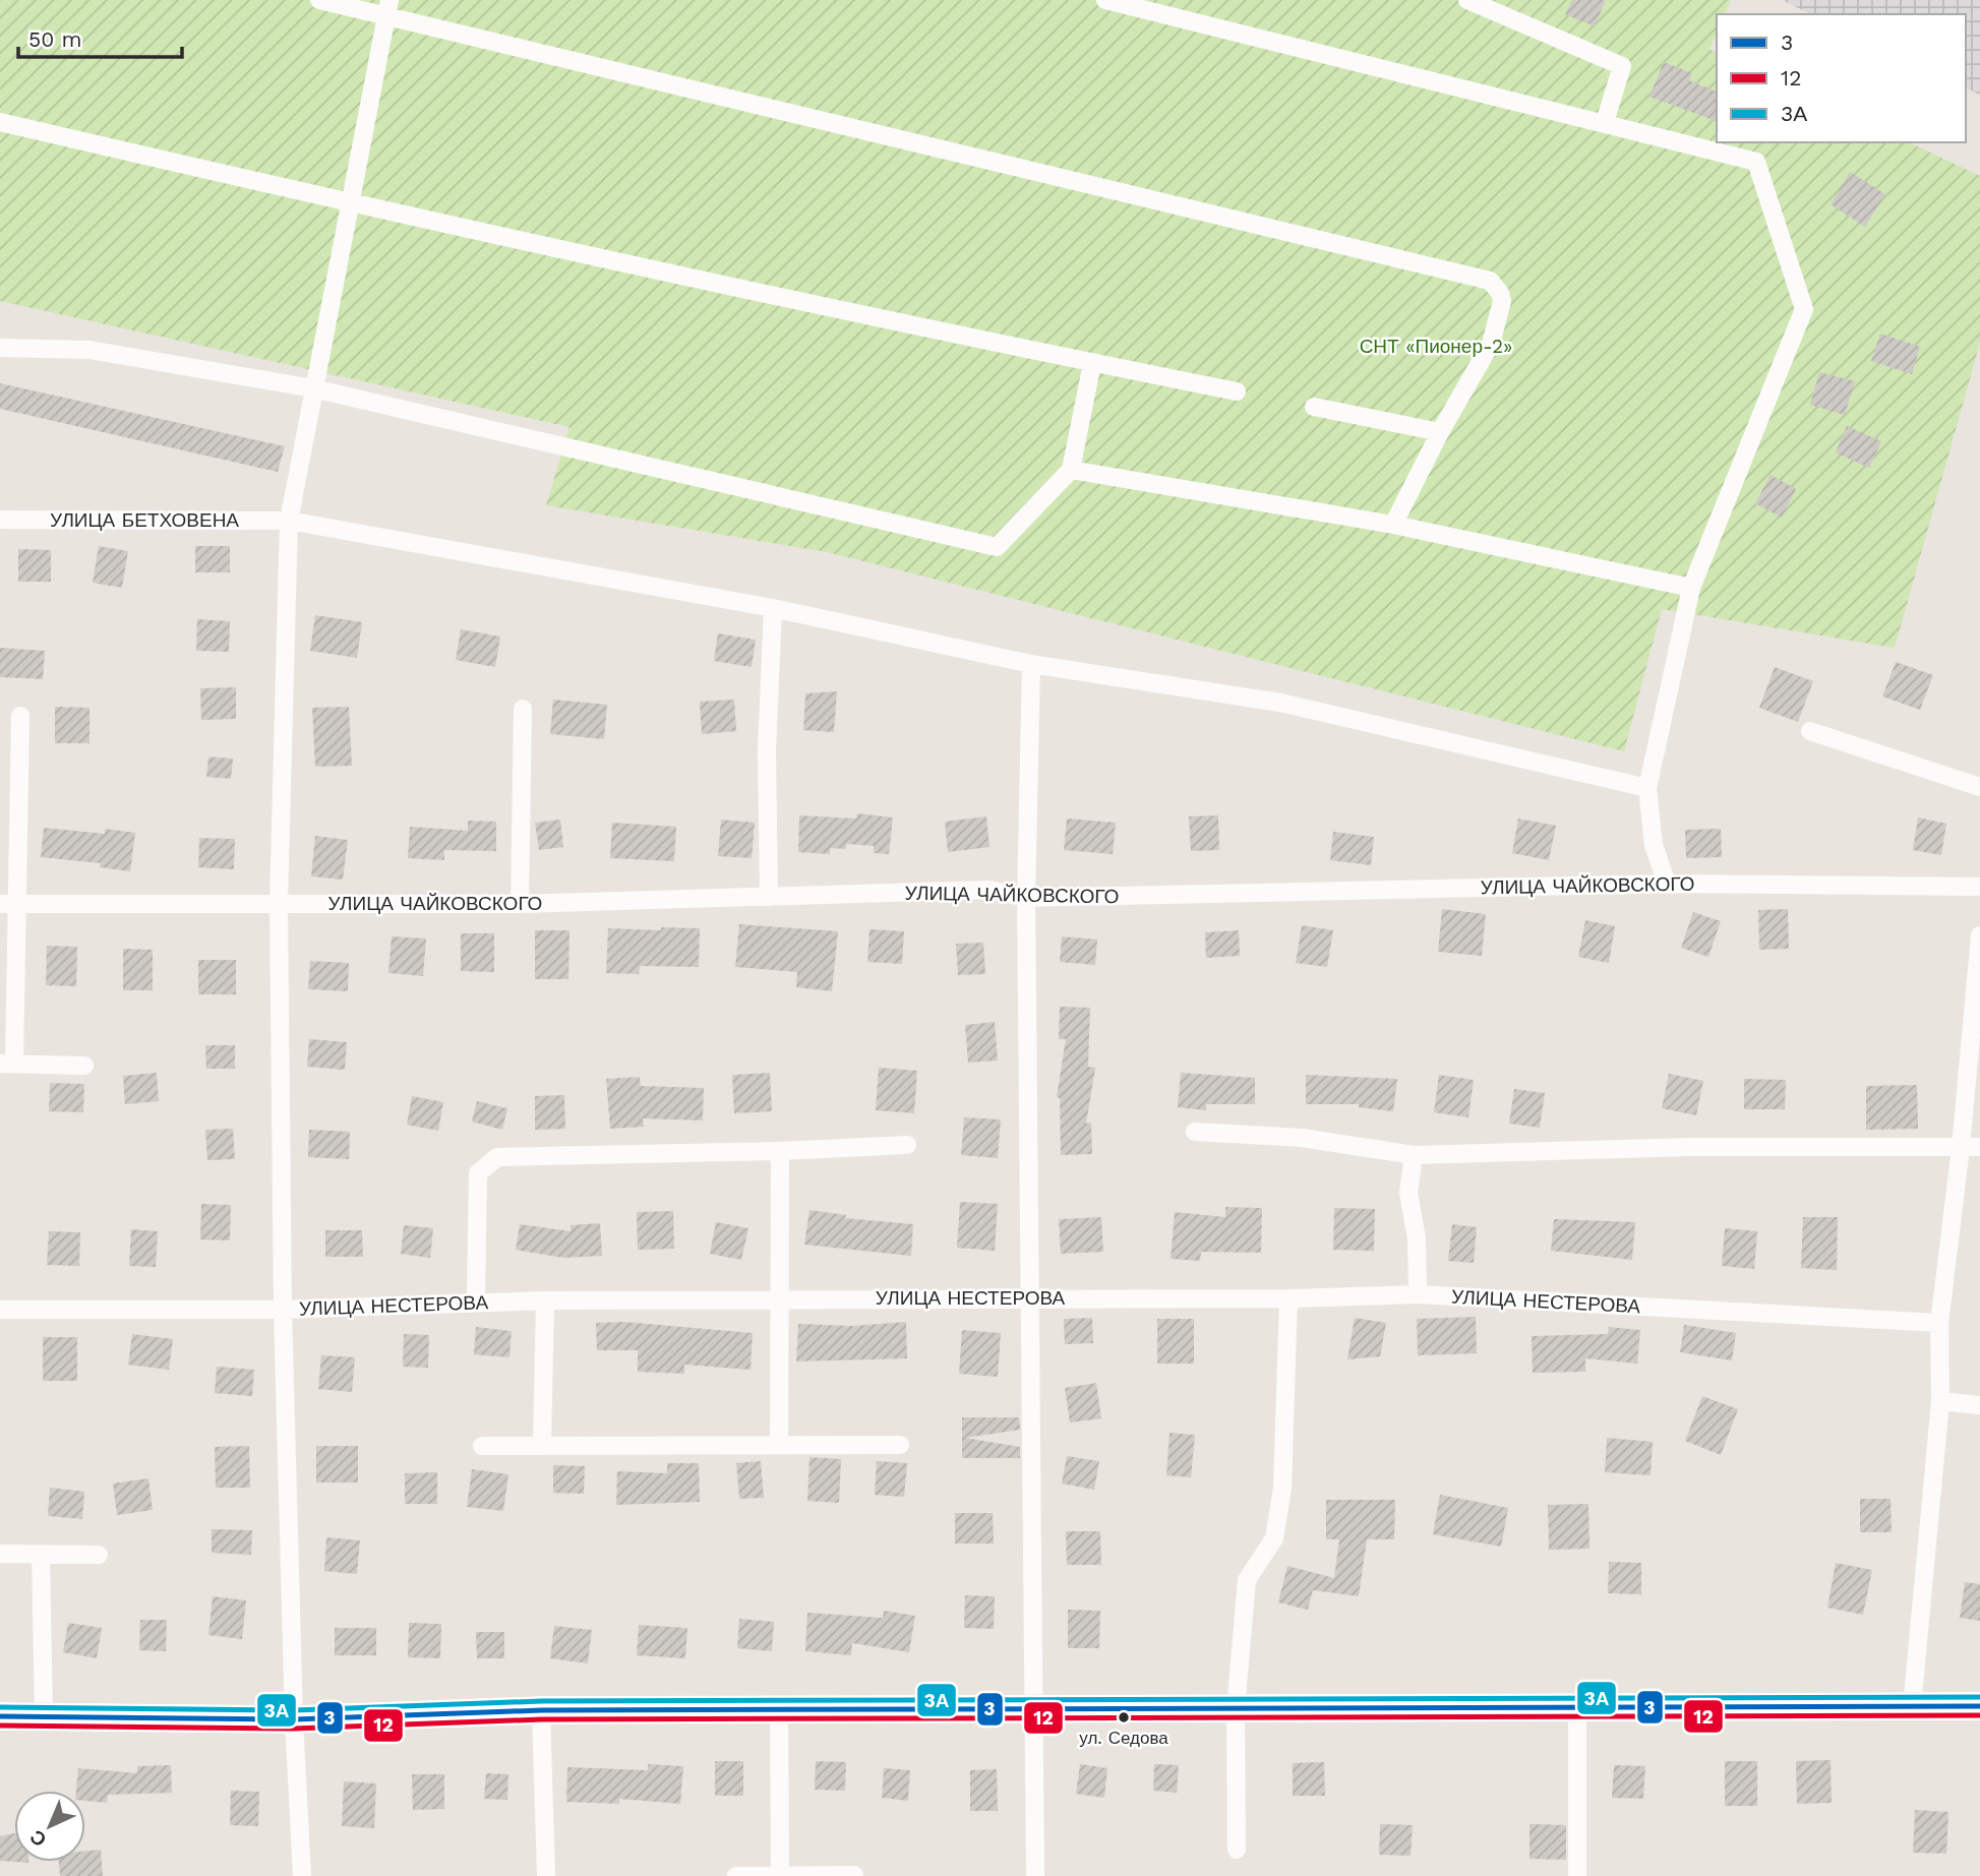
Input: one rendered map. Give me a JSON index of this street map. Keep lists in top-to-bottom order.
{
  "streets": {
    "street": ["УЛИЦА БЕТХОВЕНА", "УЛИЦА ЧАЙКОВСКОГО", "УЛИЦА НЕСТЕРОВА"]
  },
  "parks": ["СНТ «Пионер-2»"],
  "places": ["ул. Седова"],
  "lines": ["transit line 3А", "transit line 3", "transit line 12"],
  "legend": ["3", "12", "3А"],
  "scale_bar": "50 m",
  "north": "bottom left"
}
